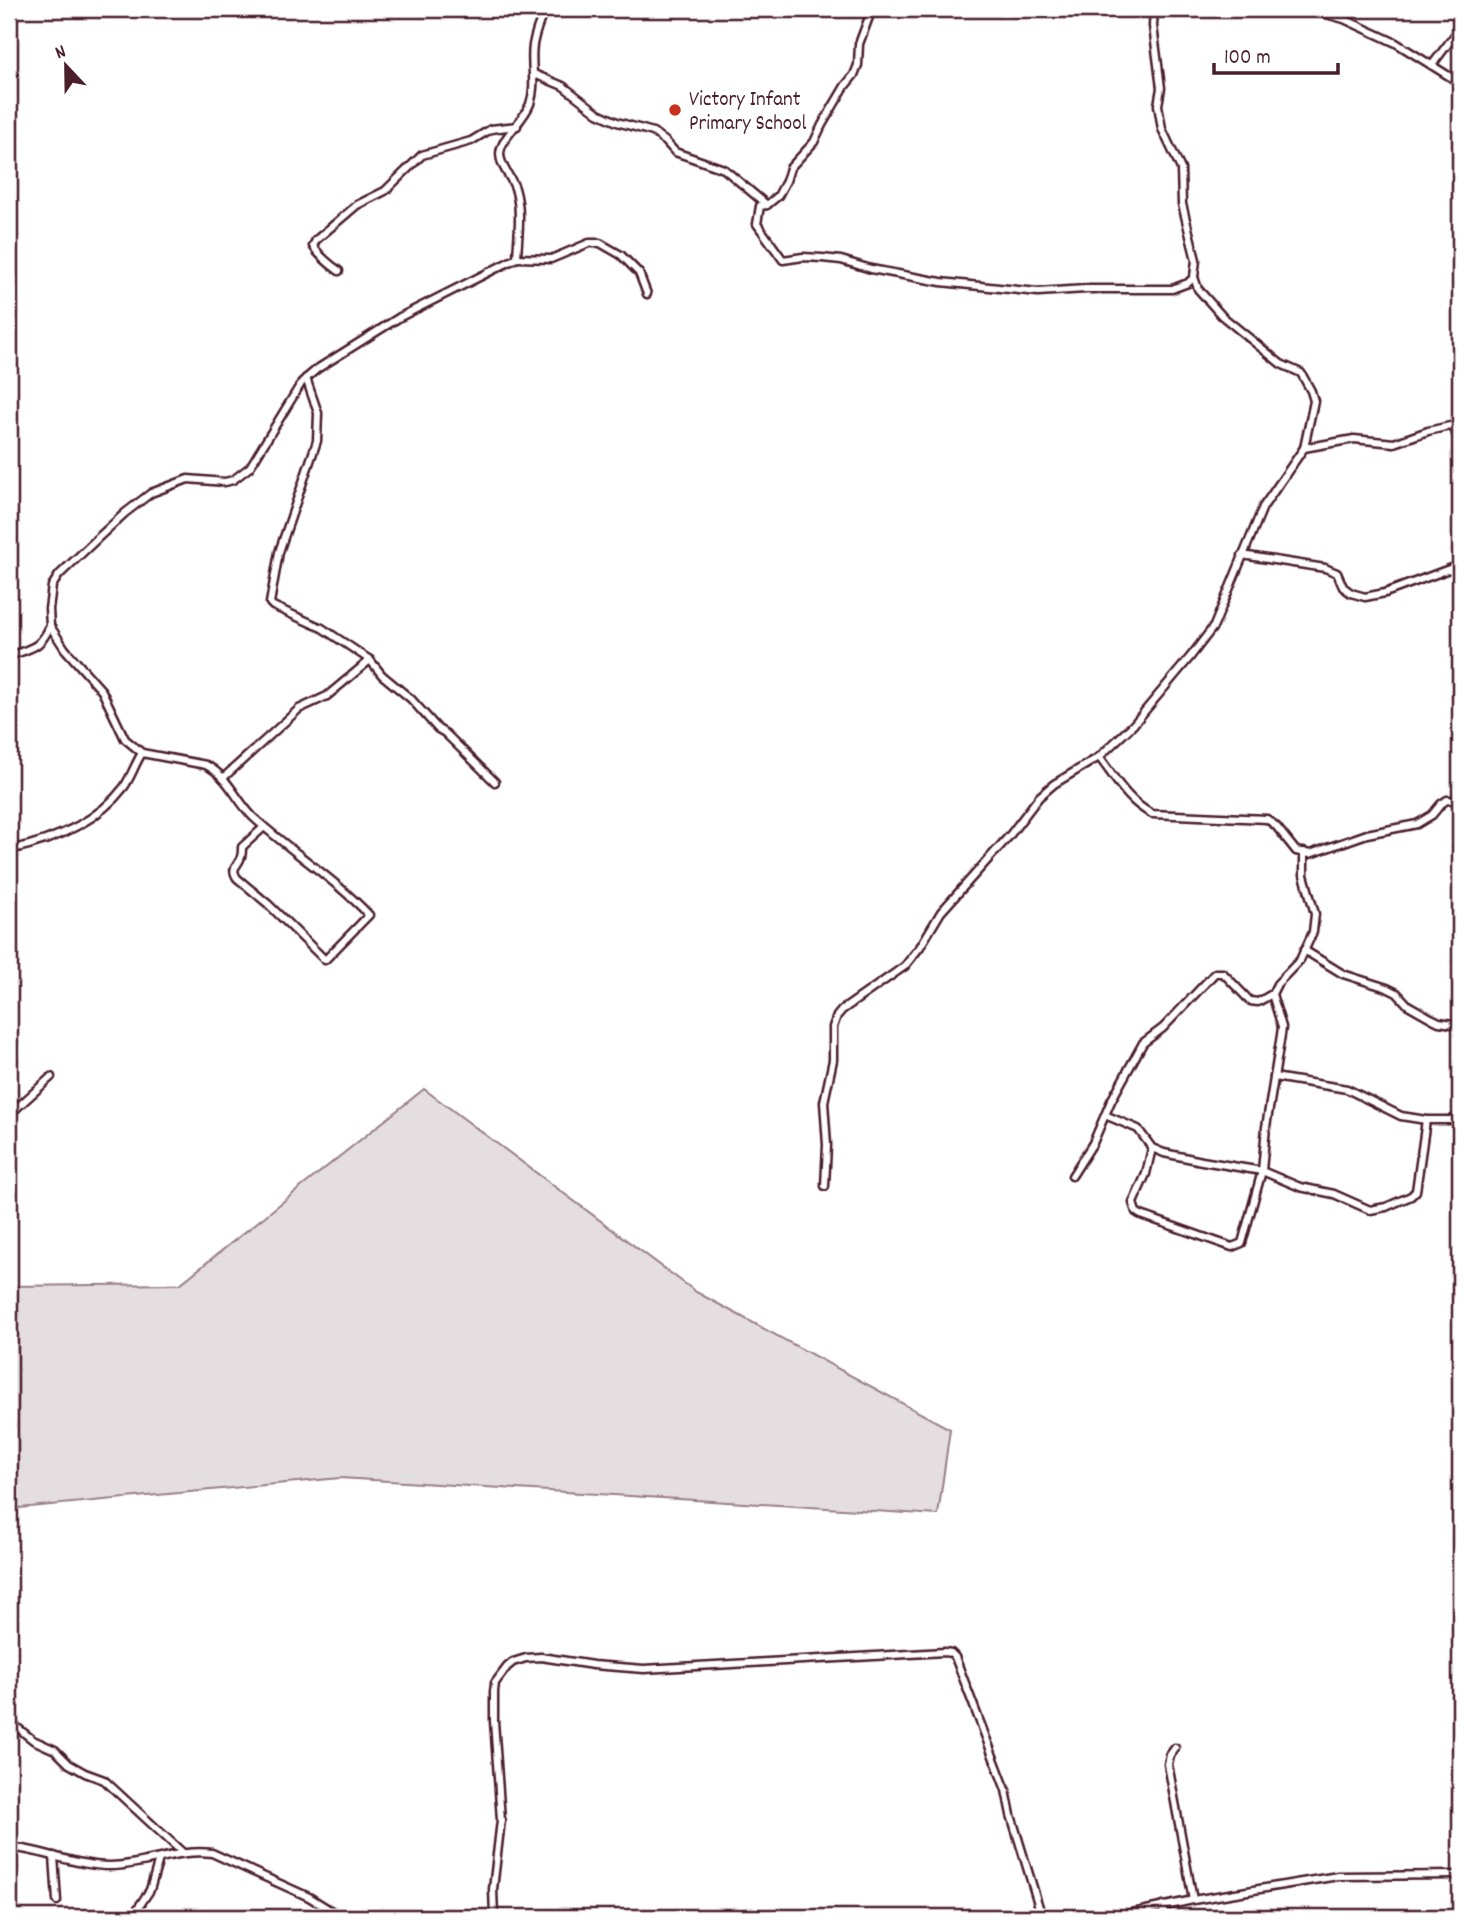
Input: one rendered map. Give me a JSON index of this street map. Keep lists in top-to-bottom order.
{
  "places": ["Victory Infant Primary School"],
  "scale_bar": "100 m",
  "north": "top"
}
